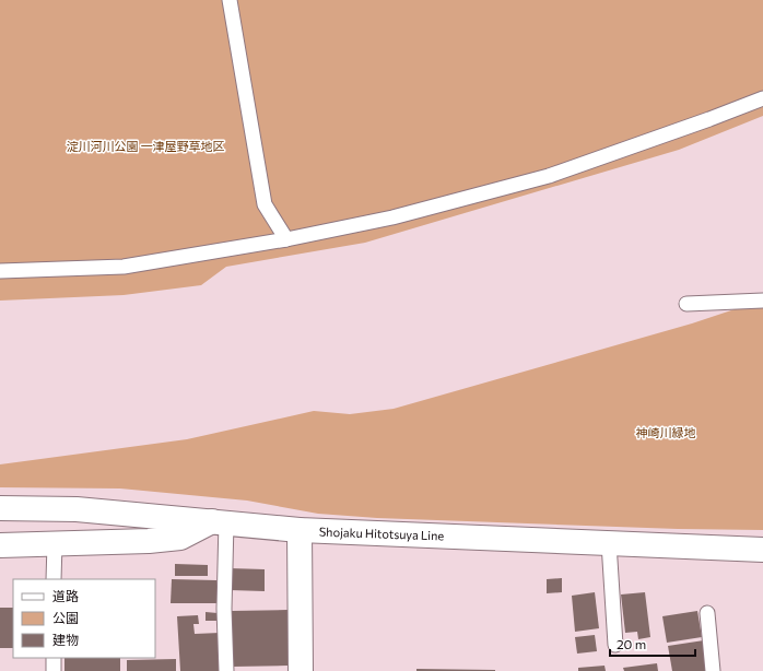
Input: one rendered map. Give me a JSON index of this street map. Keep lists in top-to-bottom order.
{
  "streets": {
    "main road": ["Shojaku Hitotsuya Line"]
  },
  "parks": ["淀川河川公園 一津屋野草地区", "神崎川緑地"],
  "legend": ["道路", "公園", "建物"],
  "scale_bar": "20 m"
}
